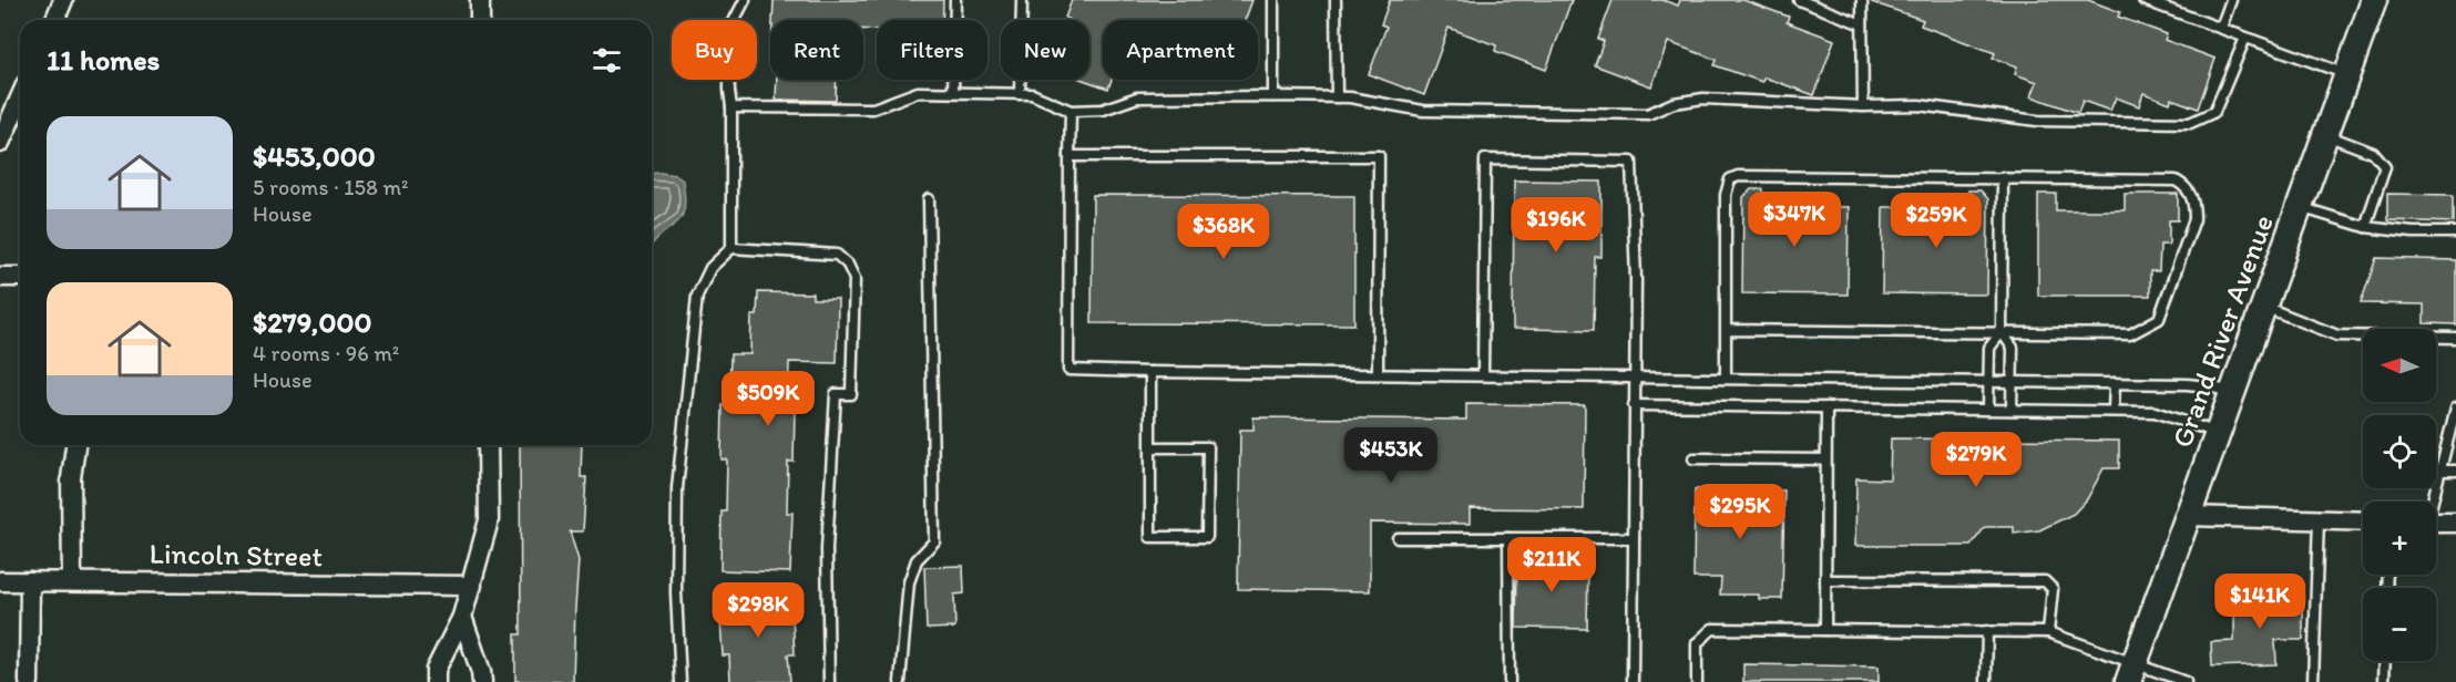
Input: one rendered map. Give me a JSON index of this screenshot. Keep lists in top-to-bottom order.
{
  "streets": {
    "main road": ["Grand River Avenue"],
    "street": ["Lincoln Street"]
  },
  "north": "left",
  "page": {
    "chip": [
      "Buy",
      "Rent",
      "Filters",
      "New",
      "Apartment"
    ],
    "heading": "11 homes",
    "list": [
      {
        "name": "$453,000",
        "note": "5 rooms · 158 m² · House"
      },
      {
        "name": "$279,000",
        "note": "4 rooms · 96 m² · House"
      }
    ],
    "price": [
      "$347K",
      "$259K",
      "$196K",
      "$368K",
      "$509K",
      "$453K",
      "$279K",
      "$295K",
      "$211K",
      "$141K",
      "$298K"
    ],
    "map_buttons": ["+", "−"]
  }
}
